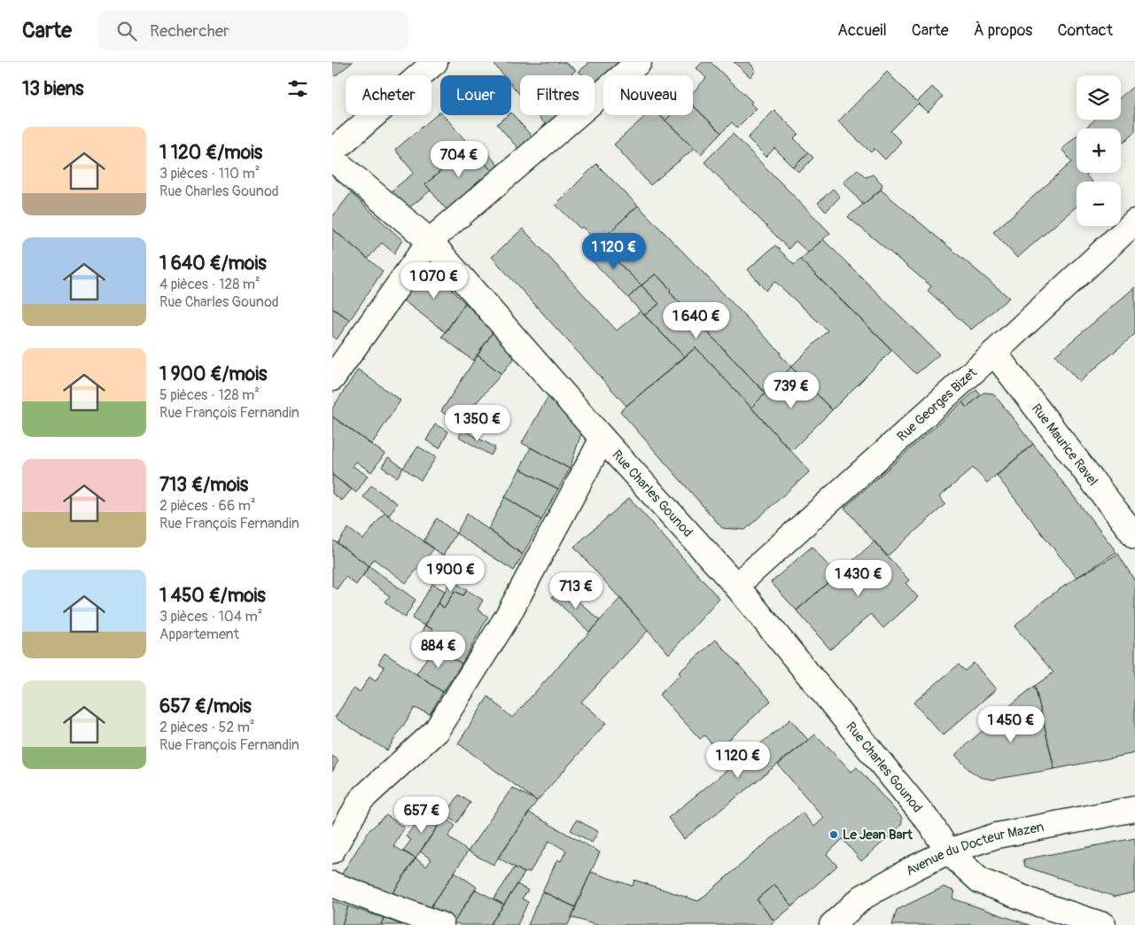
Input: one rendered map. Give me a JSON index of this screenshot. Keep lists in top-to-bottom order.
{
  "streets": {
    "street": [
      "Rue Georges Bizet",
      "Rue Maurice Ravel",
      "Rue Charles Gounod",
      "Avenue du Docteur Mazen"
    ]
  },
  "crossings": [
    ["Rue Georges Bizet", "Rue Maurice Ravel"],
    ["Rue Georges Bizet", "Rue Charles Gounod"],
    ["Rue Charles Gounod", "Avenue du Docteur Mazen"]
  ],
  "places": ["Le Jean Bart"],
  "page": {
    "header": "Carte",
    "search": "Rechercher",
    "nav": [
      "Accueil",
      "Carte",
      "À propos",
      "Contact"
    ],
    "heading": "13 biens",
    "map_buttons": ["+", "−"],
    "chip": [
      "Acheter",
      "Louer",
      "Filtres",
      "Nouveau"
    ],
    "list": [
      {
        "name": "1 120 €/mois",
        "note": "3 pièces · 110 m² · Rue Charles Gounod"
      },
      {
        "name": "1 640 €/mois",
        "note": "4 pièces · 128 m² · Rue Charles Gounod"
      },
      {
        "name": "1 900 €/mois",
        "note": "5 pièces · 128 m² · Rue François Fernandin"
      },
      {
        "name": "713 €/mois",
        "note": "2 pièces · 66 m² · Rue François Fernandin"
      },
      {
        "name": "1 450 €/mois",
        "note": "3 pièces · 104 m² · Appartement"
      },
      {
        "name": "657 €/mois",
        "note": "2 pièces · 52 m² · Rue François Fernandin"
      }
    ],
    "price": [
      "704 €",
      "1 120 €",
      "1 070 €",
      "1 640 €",
      "739 €",
      "1 350 €",
      "1 900 €",
      "1 430 €",
      "713 €",
      "884 €",
      "1 450 €",
      "1 120 €",
      "657 €"
    ]
  }
}
